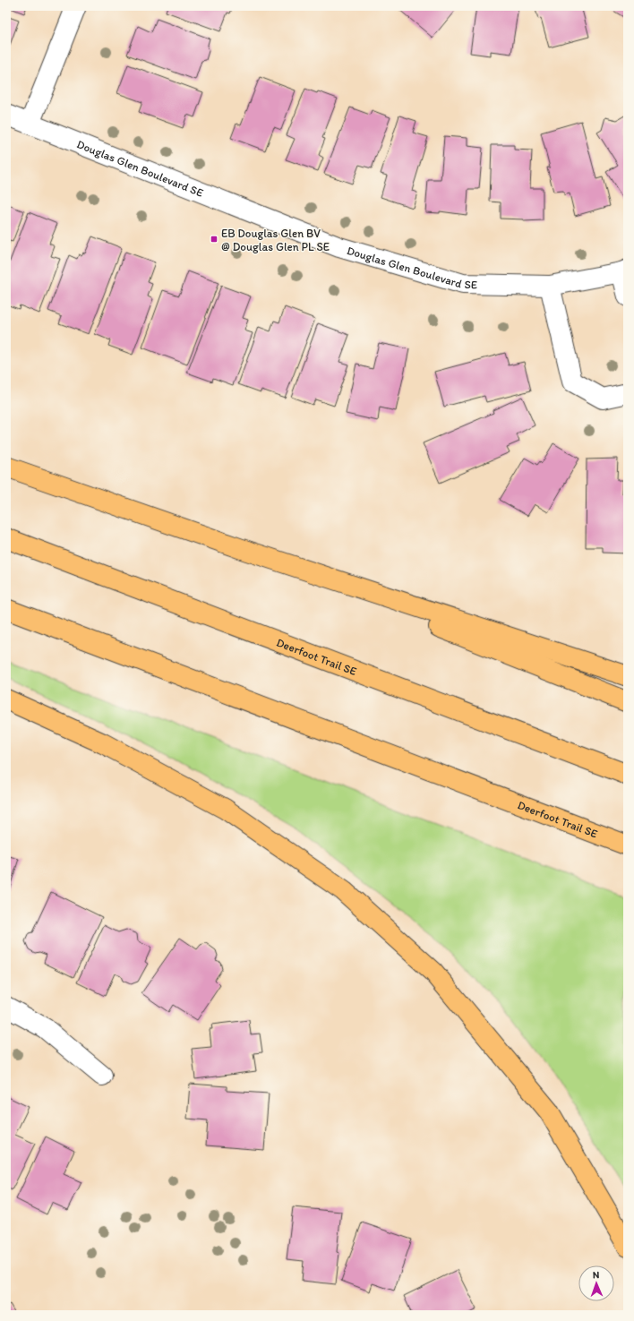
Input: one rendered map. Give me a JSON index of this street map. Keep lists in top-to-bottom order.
{
  "streets": {
    "highway": ["Deerfoot Trail SE"],
    "street": ["Douglas Glen Boulevard SE"]
  },
  "places": {
    "transit": ["EB Douglas Glen BV @ Douglas Glen PL SE"]
  },
  "north": "top"
}
